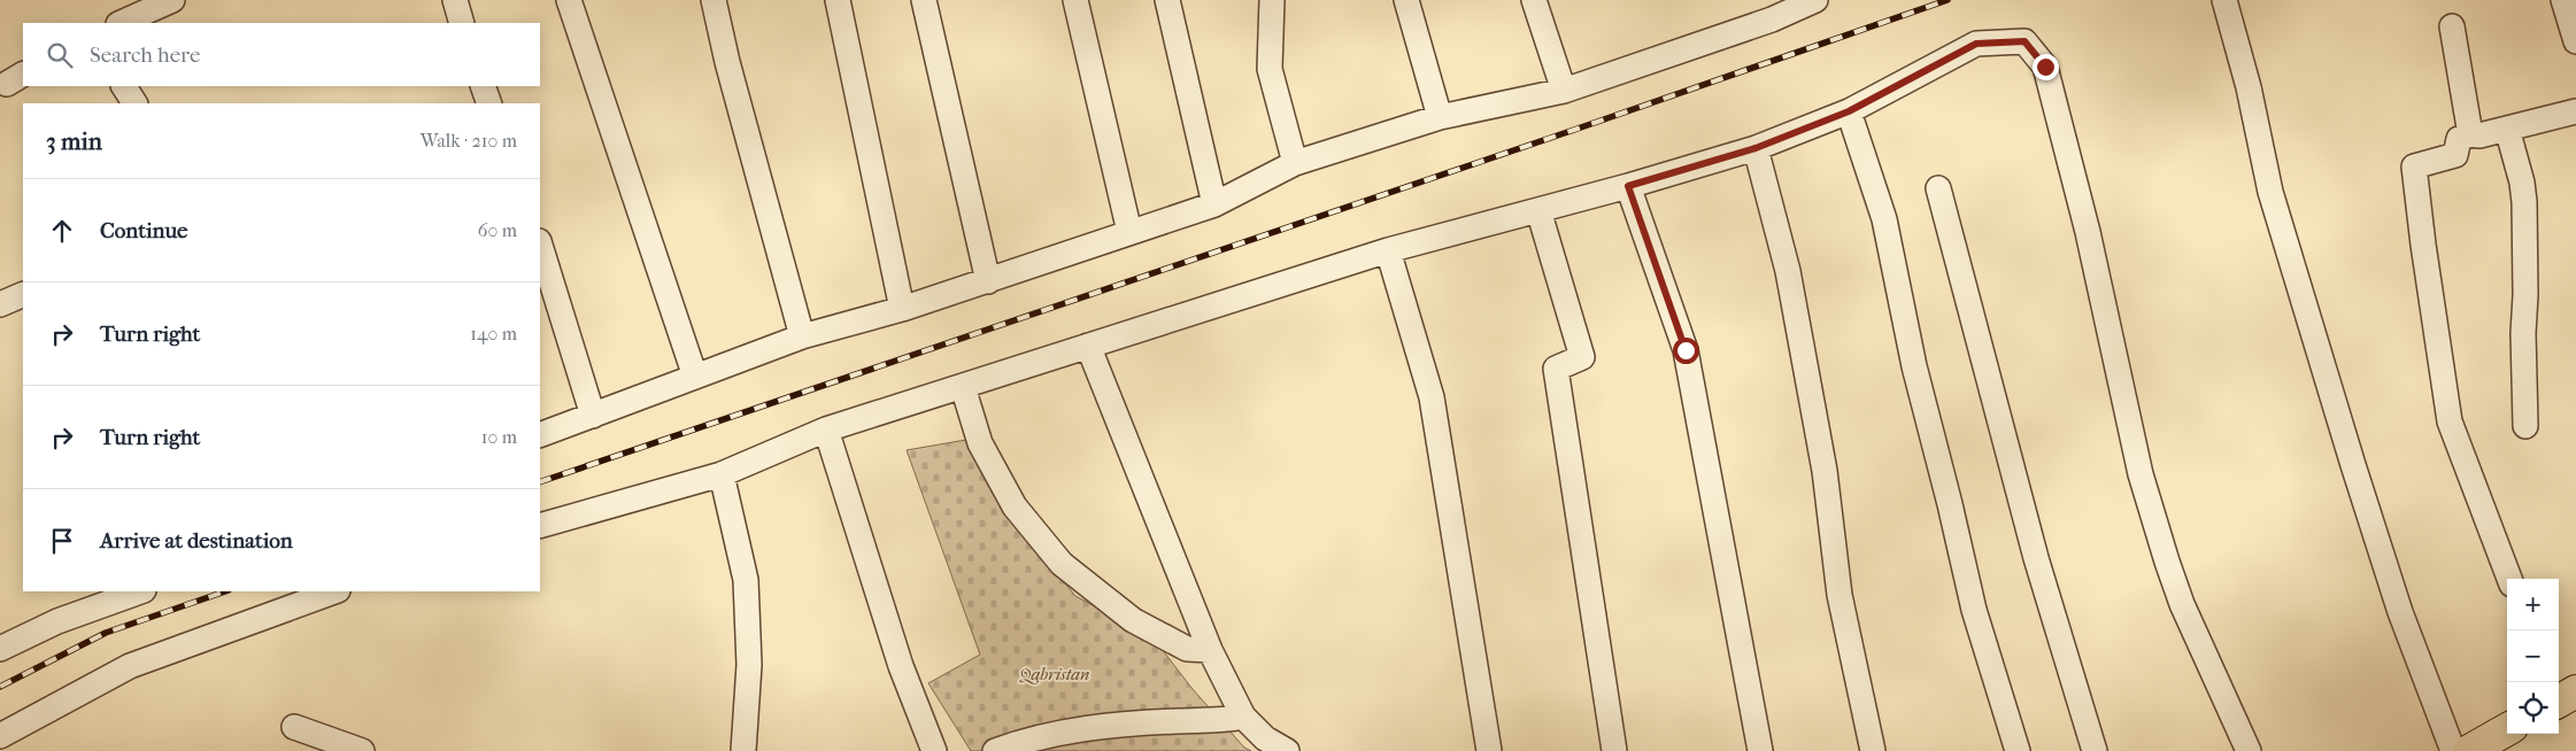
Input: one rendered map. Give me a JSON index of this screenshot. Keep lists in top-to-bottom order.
{
  "parks": ["Qabristan"],
  "page": {
    "search": "Search here",
    "heading": ["3 min", "Walk · 210 m"],
    "list": [
      ["Continue", "60 m"],
      ["Turn right", "140 m"],
      ["Turn right", "10 m"],
      "Arrive at destination"
    ],
    "map_buttons": ["+", "−"]
  }
}
